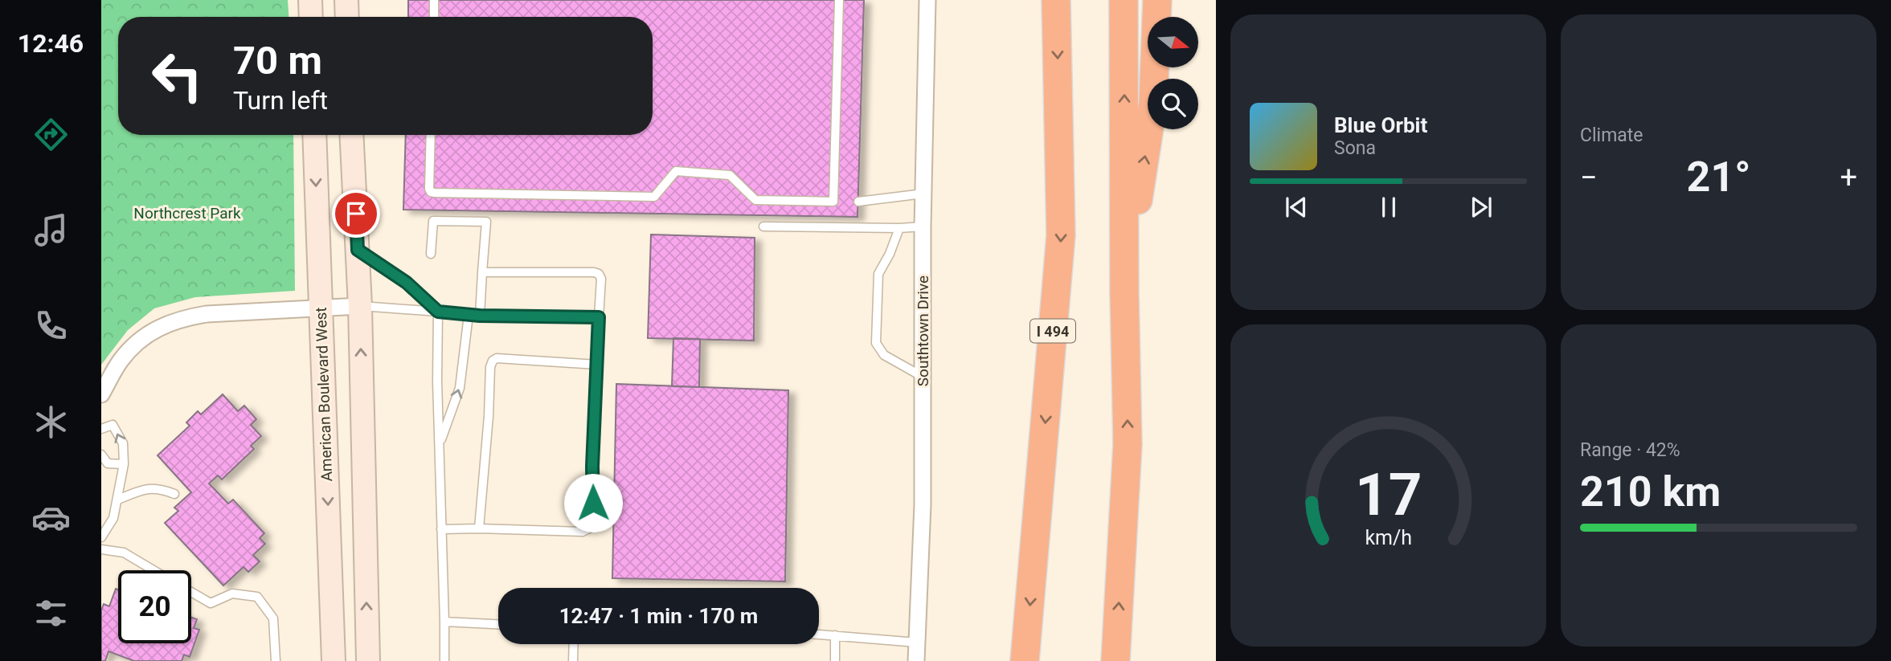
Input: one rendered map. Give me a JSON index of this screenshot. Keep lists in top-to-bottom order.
{
  "streets": {
    "highway": ["I 494"],
    "main road": ["American Boulevard West"],
    "street": ["Southtown Drive"]
  },
  "parks": ["Northcrest Park"],
  "north": "right",
  "page": {
    "tabs": "12:46",
    "tile": [
      "Climate",
      ["Range · 42%", "210 km"]
    ],
    "turn": ["70 m", "Turn left"],
    "song": ["Blue Orbit", "Sona"],
    "heat": ["−", "21°", "+"],
    "limit": "20",
    "trip": "12:47 · 1 min · 170 m",
    "gauge": ["17", "km/h"]
  }
}
